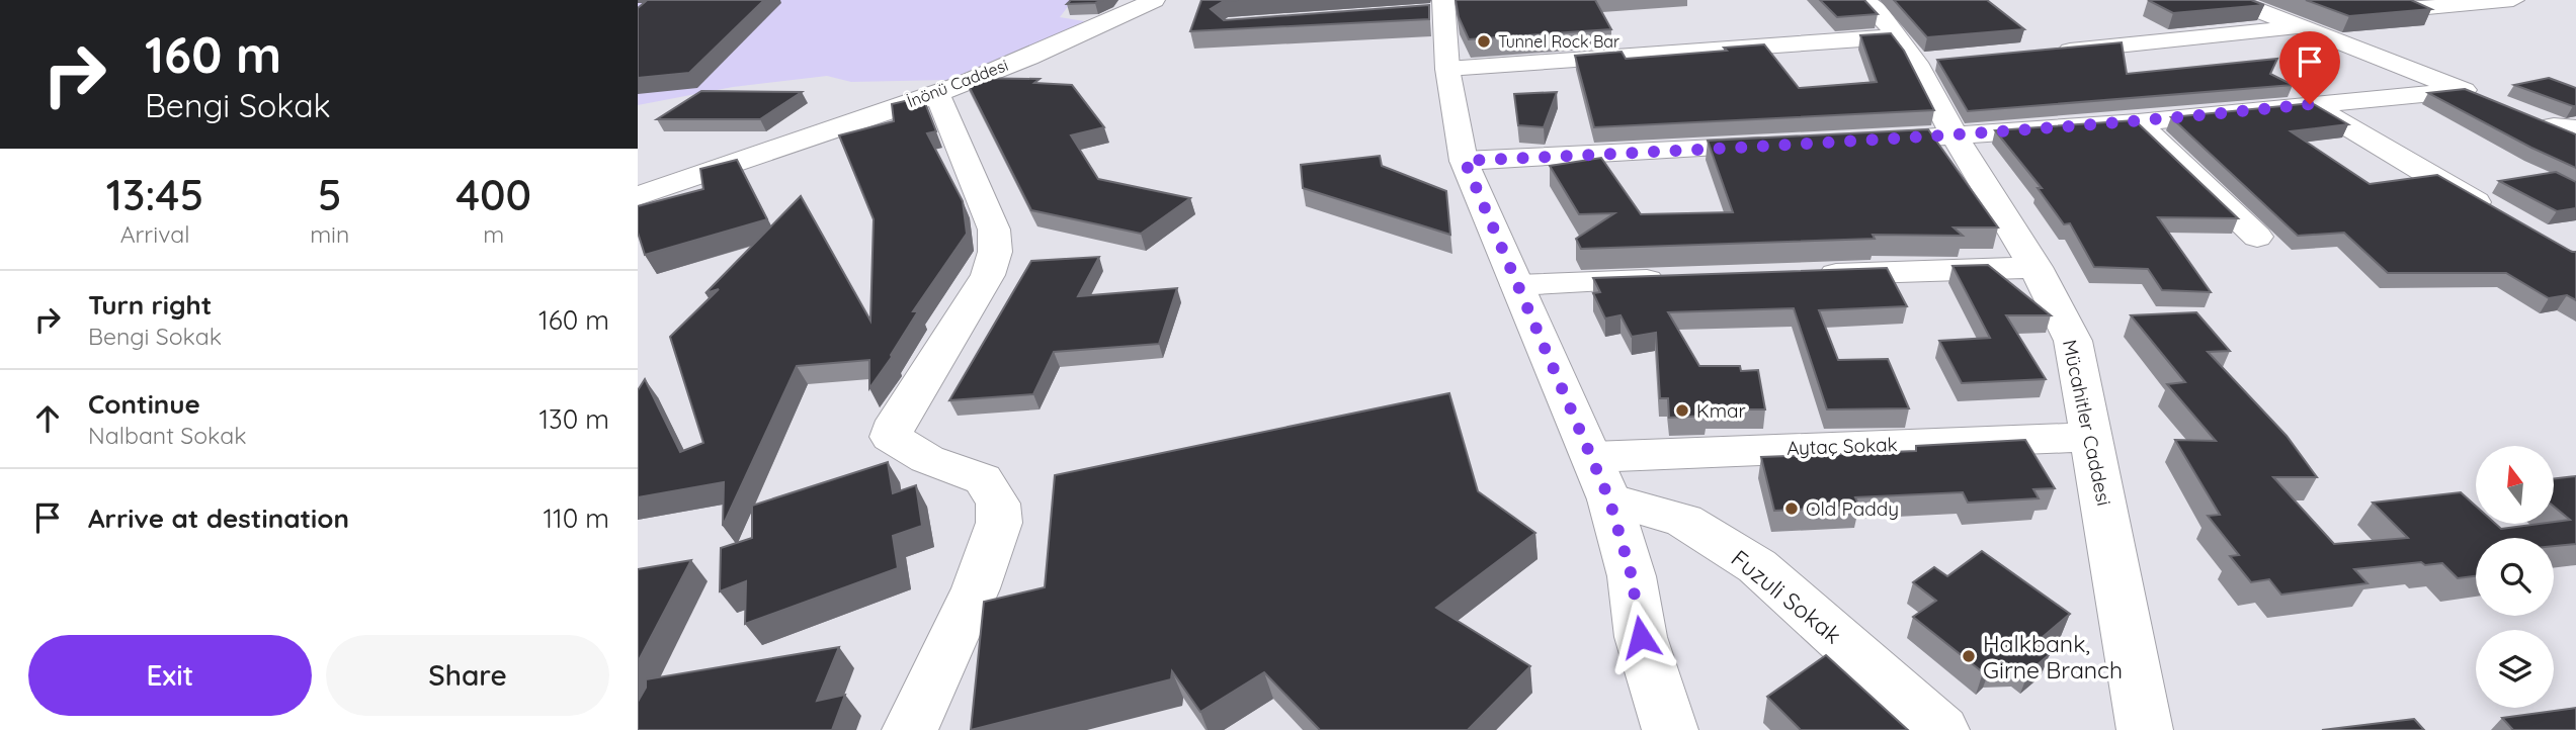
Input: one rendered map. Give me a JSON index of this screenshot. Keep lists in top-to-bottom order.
{
  "streets": {
    "street": [
      "İnönü Caddesi",
      "Mücahitler Caddesi",
      "Aytaç Sokak",
      "Fuzuli Sokak"
    ]
  },
  "crossings": [
    ["Mücahitler Caddesi", "Aytaç Sokak"],
    ["Aytaç Sokak", "Fuzuli Sokak"]
  ],
  "places": [
    "Tunnel Rock Bar",
    "Kmar",
    "Old Paddy",
    "Halkbank, Girne Branch"
  ],
  "north": "top",
  "page": {
    "turn": ["160 m", "Bengi Sokak"],
    "eta": [
      "13:45",
      "Arrival",
      "5",
      "min",
      "400",
      "m"
    ],
    "list": [
      {
        "name": "Turn right",
        "note": "Bengi Sokak",
        "value": "160 m"
      },
      {
        "name": "Continue",
        "note": "Nalbant Sokak",
        "value": "130 m"
      },
      {
        "name": "Arrive at destination",
        "value": "110 m"
      }
    ],
    "buttons": ["Exit", "Share"]
  }
}
